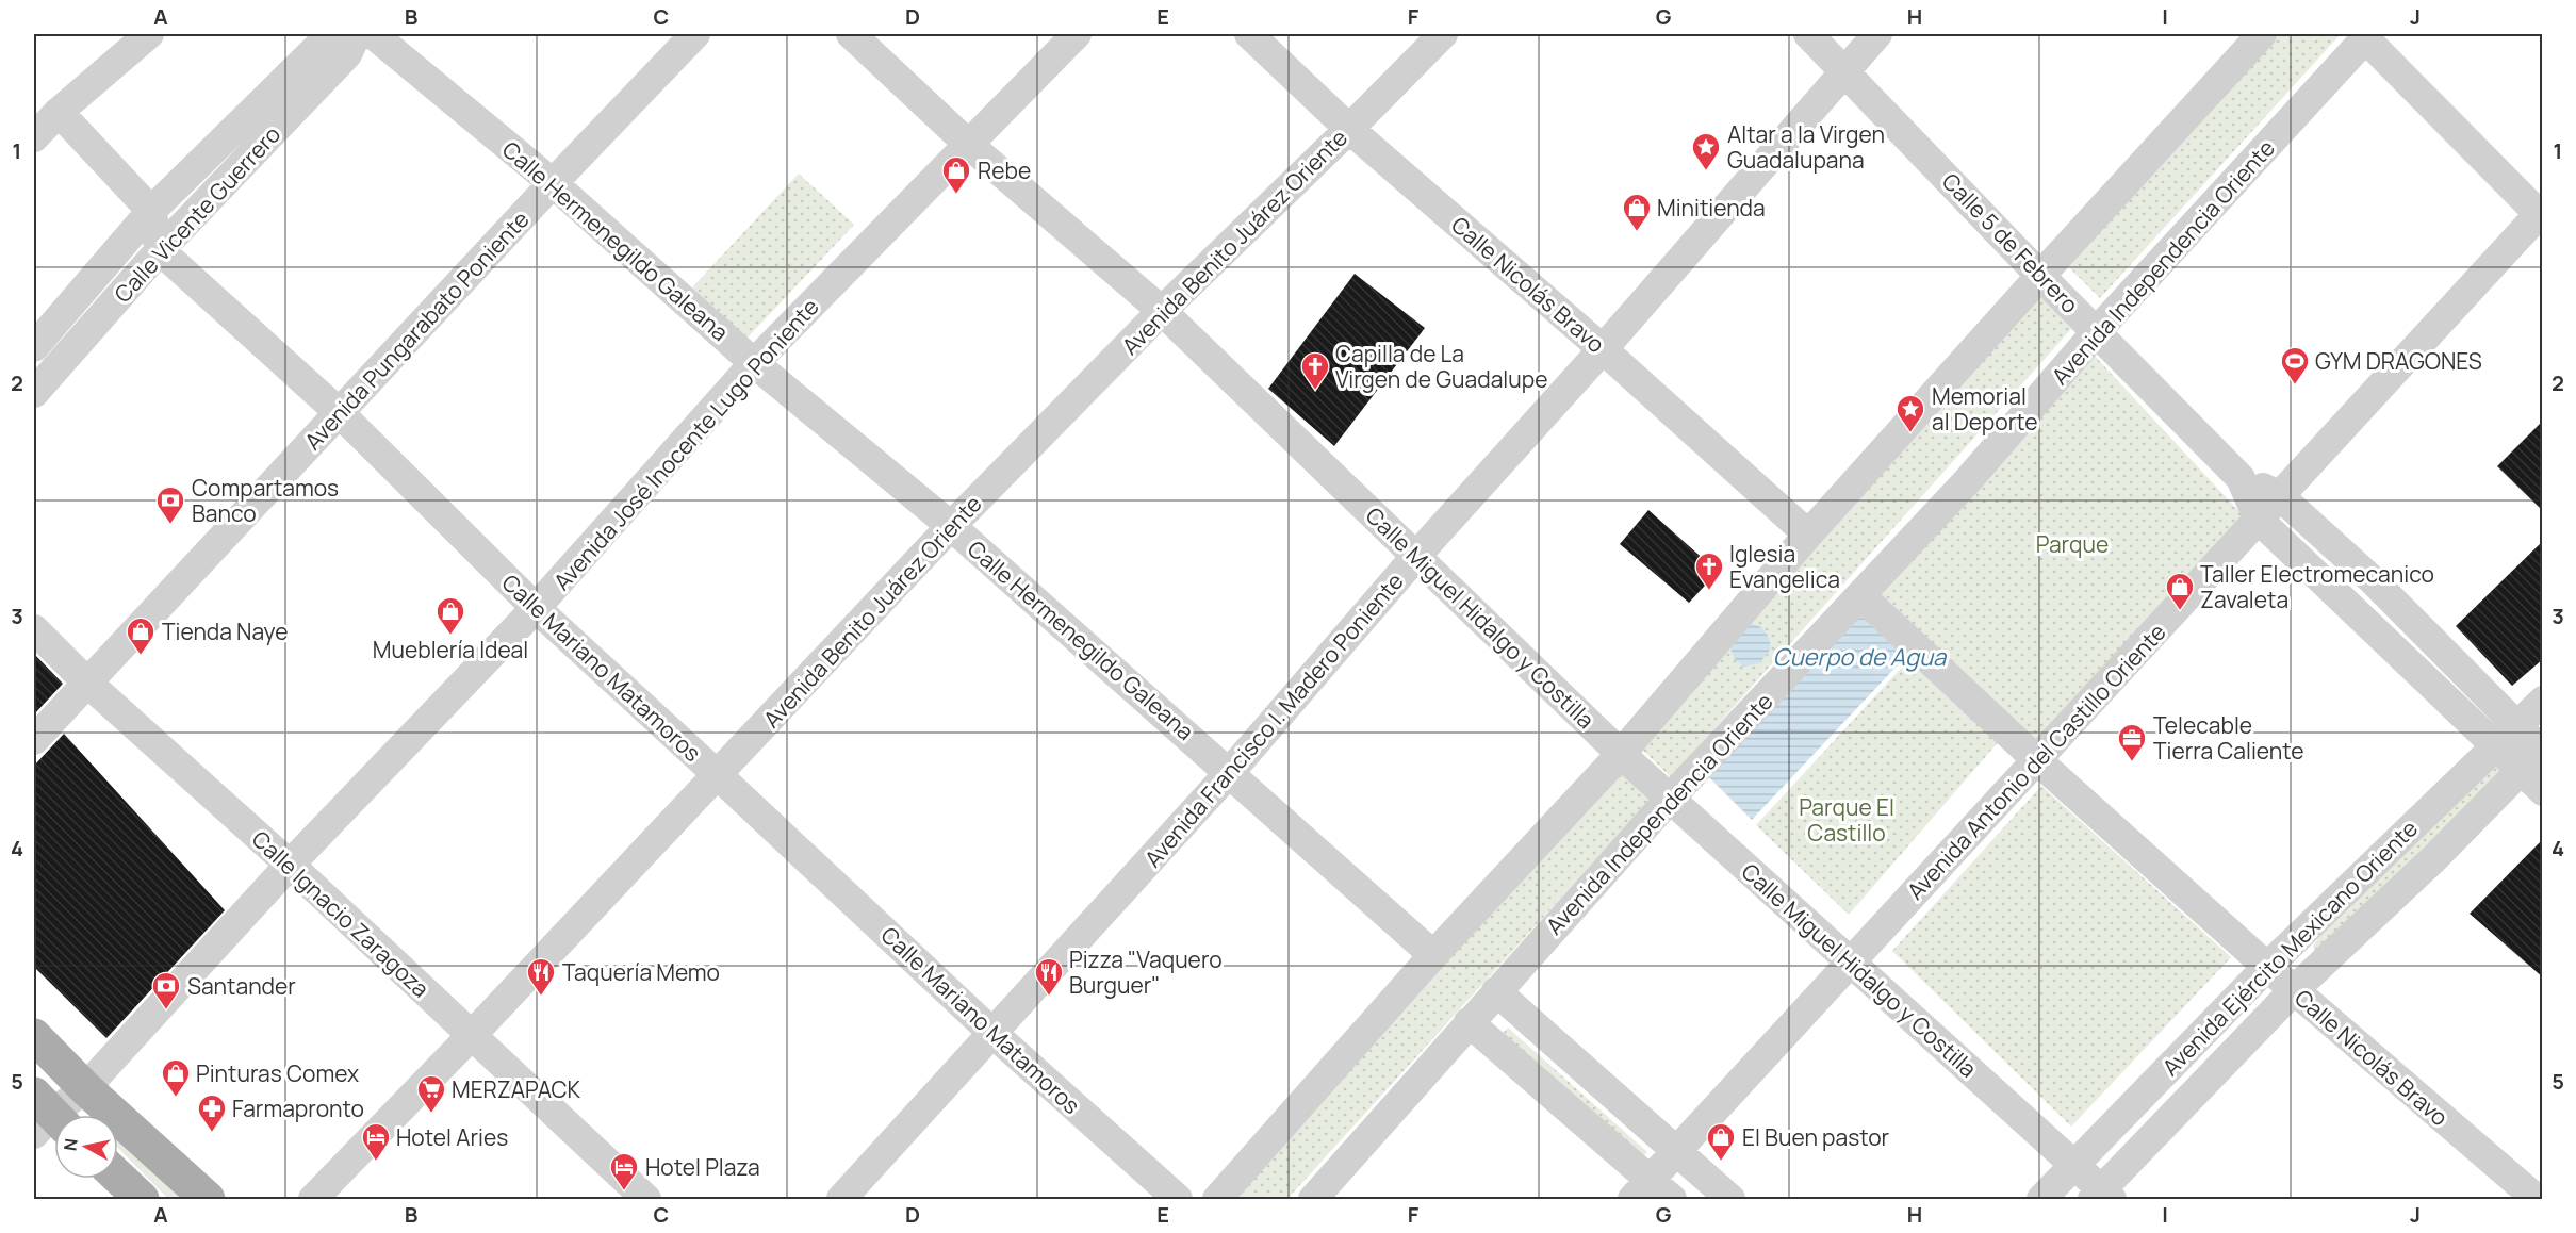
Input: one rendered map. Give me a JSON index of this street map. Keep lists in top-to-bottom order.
{
  "streets": {
    "street": [
      "Calle Vicente Guerrero",
      "Calle Hermenegildo Galeana",
      "Avenida Benito Juárez Oriente",
      "Calle 5 de Febrero",
      "Avenida Independencia Oriente",
      "Calle Nicolás Bravo",
      "Avenida Pungarabato Poniente",
      "Avenida José Inocente Lugo Poniente",
      "Calle Miguel Hidalgo y Costilla",
      "Calle Mariano Matamoros",
      "Avenida Francisco I. Madero Poniente",
      "Avenida Antonio del Castillo Oriente",
      "Calle Ignacio Zaragoza",
      "Avenida Ejército Mexicano Oriente"
    ]
  },
  "crossings": [
    ["Calle Vicente Guerrero", "Calle Mariano Matamoros"],
    ["Calle Hermenegildo Galeana", "Avenida Benito Juárez Oriente"],
    ["Calle Hermenegildo Galeana", "Avenida Pungarabato Poniente"],
    ["Calle Hermenegildo Galeana", "Avenida José Inocente Lugo Poniente"],
    ["Calle Hermenegildo Galeana", "Avenida Francisco I. Madero Poniente"],
    ["Avenida Benito Juárez Oriente", "Calle Nicolás Bravo"],
    ["Avenida Benito Juárez Oriente", "Calle Miguel Hidalgo y Costilla"],
    ["Avenida Benito Juárez Oriente", "Calle Mariano Matamoros"],
    ["Avenida Benito Juárez Oriente", "Calle Ignacio Zaragoza"],
    ["Calle 5 de Febrero", "Avenida Independencia Oriente"],
    ["Calle 5 de Febrero", "Avenida Francisco I. Madero Poniente"],
    ["Calle 5 de Febrero", "Avenida Antonio del Castillo Oriente"],
    ["Calle 5 de Febrero", "Avenida Ejército Mexicano Oriente"],
    ["Avenida Independencia Oriente", "Calle Nicolás Bravo"],
    ["Avenida Independencia Oriente", "Calle Miguel Hidalgo y Costilla"],
    ["Calle Nicolás Bravo", "Avenida Francisco I. Madero Poniente"],
    ["Calle Nicolás Bravo", "Avenida Antonio del Castillo Oriente"],
    ["Calle Nicolás Bravo", "Avenida Ejército Mexicano Oriente"],
    ["Avenida Pungarabato Poniente", "Calle Mariano Matamoros"],
    ["Avenida Pungarabato Poniente", "Calle Ignacio Zaragoza"],
    ["Avenida José Inocente Lugo Poniente", "Calle Miguel Hidalgo y Costilla"],
    ["Avenida José Inocente Lugo Poniente", "Calle Mariano Matamoros"],
    ["Avenida José Inocente Lugo Poniente", "Calle Ignacio Zaragoza"],
    ["Calle Miguel Hidalgo y Costilla", "Avenida Francisco I. Madero Poniente"],
    ["Calle Miguel Hidalgo y Costilla", "Avenida Antonio del Castillo Oriente"],
    ["Calle Miguel Hidalgo y Costilla", "Avenida Ejército Mexicano Oriente"],
    ["Calle Mariano Matamoros", "Avenida Francisco I. Madero Poniente"]
  ],
  "water": ["Cuerpo de Agua"],
  "parks": ["Parque", "Parque El Castillo"],
  "places": {
    "place": ["Altar a la Virgen Guadalupana", "Memorial al Deporte"],
    "shop": [
      "Rebe",
      "Minitienda",
      "Taller Electromecanico Zavaleta",
      "Mueblería Ideal",
      "Tienda Naye",
      "Pinturas Comex",
      "El Buen pastor"
    ],
    "sports": ["GYM DRAGONES"],
    "church": ["Capilla de La Virgen de Guadalupe", "Iglesia Evangelica"],
    "bank": ["Compartamos Banco", "Santander"],
    "office": ["Telecable Tierra Caliente"],
    "restaurant": ["Taquería Memo", "Pizza \"Vaquero Burguer\""],
    "supermarket": ["MERZAPACK"],
    "pharmacy": ["Farmapronto"],
    "hotel": ["Hotel Aries", "Hotel Plaza"]
  },
  "north": "left",
  "grid": {
    "columns": [
      "A",
      "B",
      "C",
      "D",
      "E",
      "F",
      "G",
      "H",
      "I",
      "J"
    ],
    "rows": [
      "1",
      "2",
      "3",
      "4",
      "5"
    ]
  }
}
